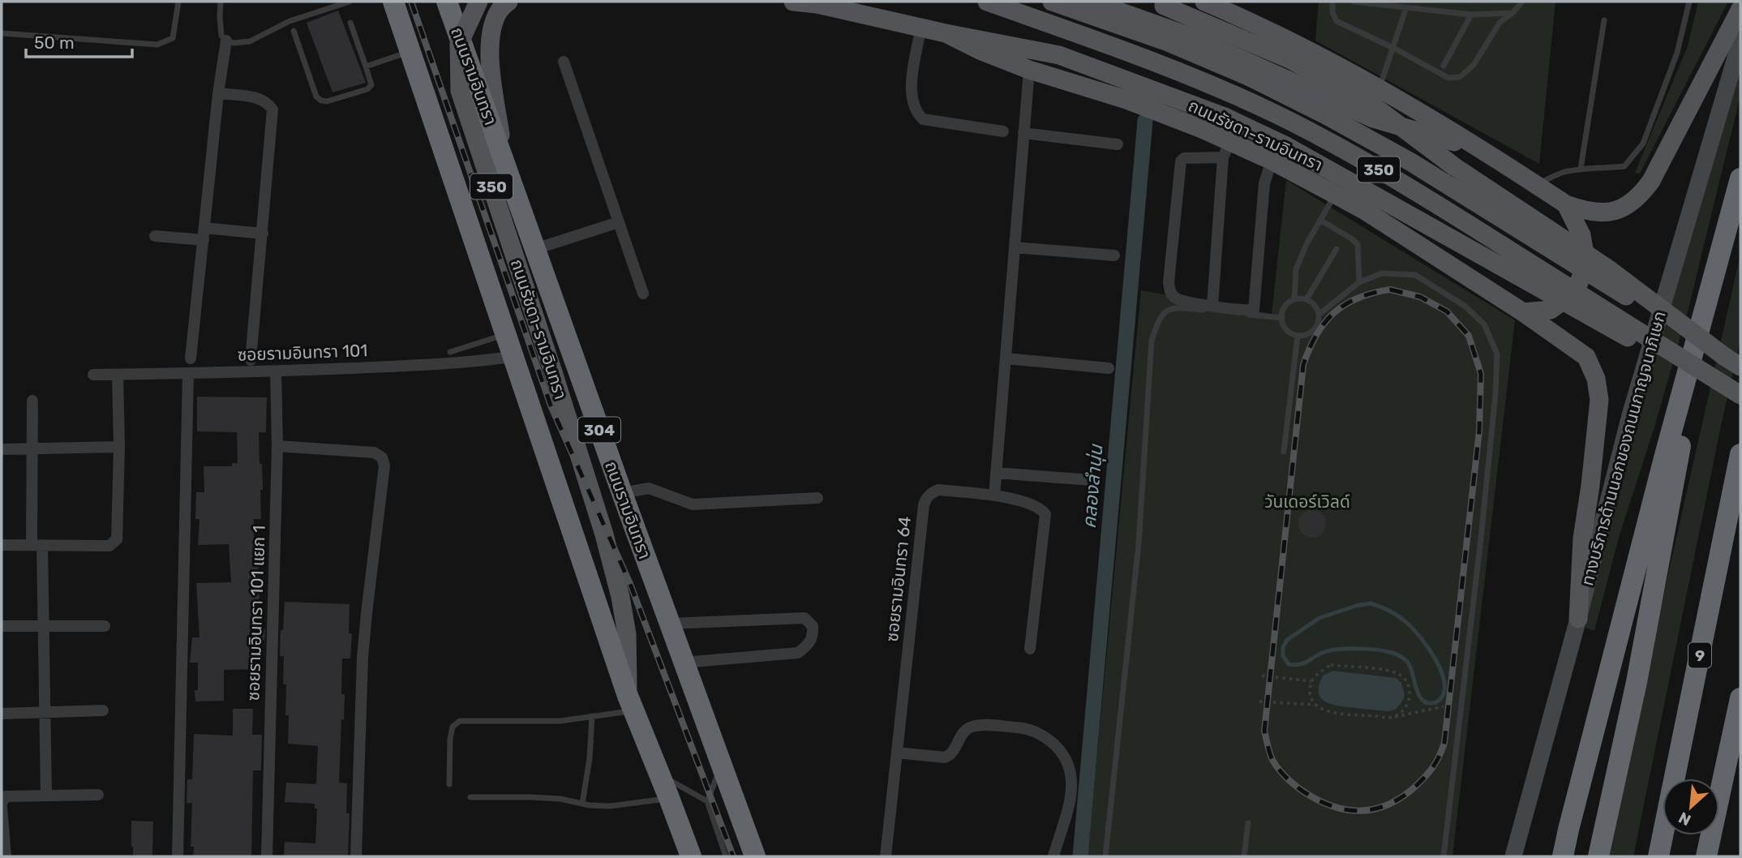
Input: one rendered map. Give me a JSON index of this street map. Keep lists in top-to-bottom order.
{
  "streets": {
    "highway": ["ถนนรามอินทรา", "304", "9"],
    "main road": ["ถนนรัชดา-รามอินทรา", "350", "ทางบริการด้านนอกของถนนกาญจนาภิเษก"],
    "street": ["ซอยรามอินทรา 101", "ซอยรามอินทรา 64", "ซอยรามอินทรา 101 แยก 1"]
  },
  "crossings": [
    ["ถนนรามอินทรา", "350"],
    ["ซอยรามอินทรา 101", "ซอยรามอินทรา 101 แยก 1"]
  ],
  "water": ["คลองลำนุ่น"],
  "parks": ["วันเดอร์เวิลด์"],
  "scale_bar": "50 m",
  "north": "bottom left"
}
